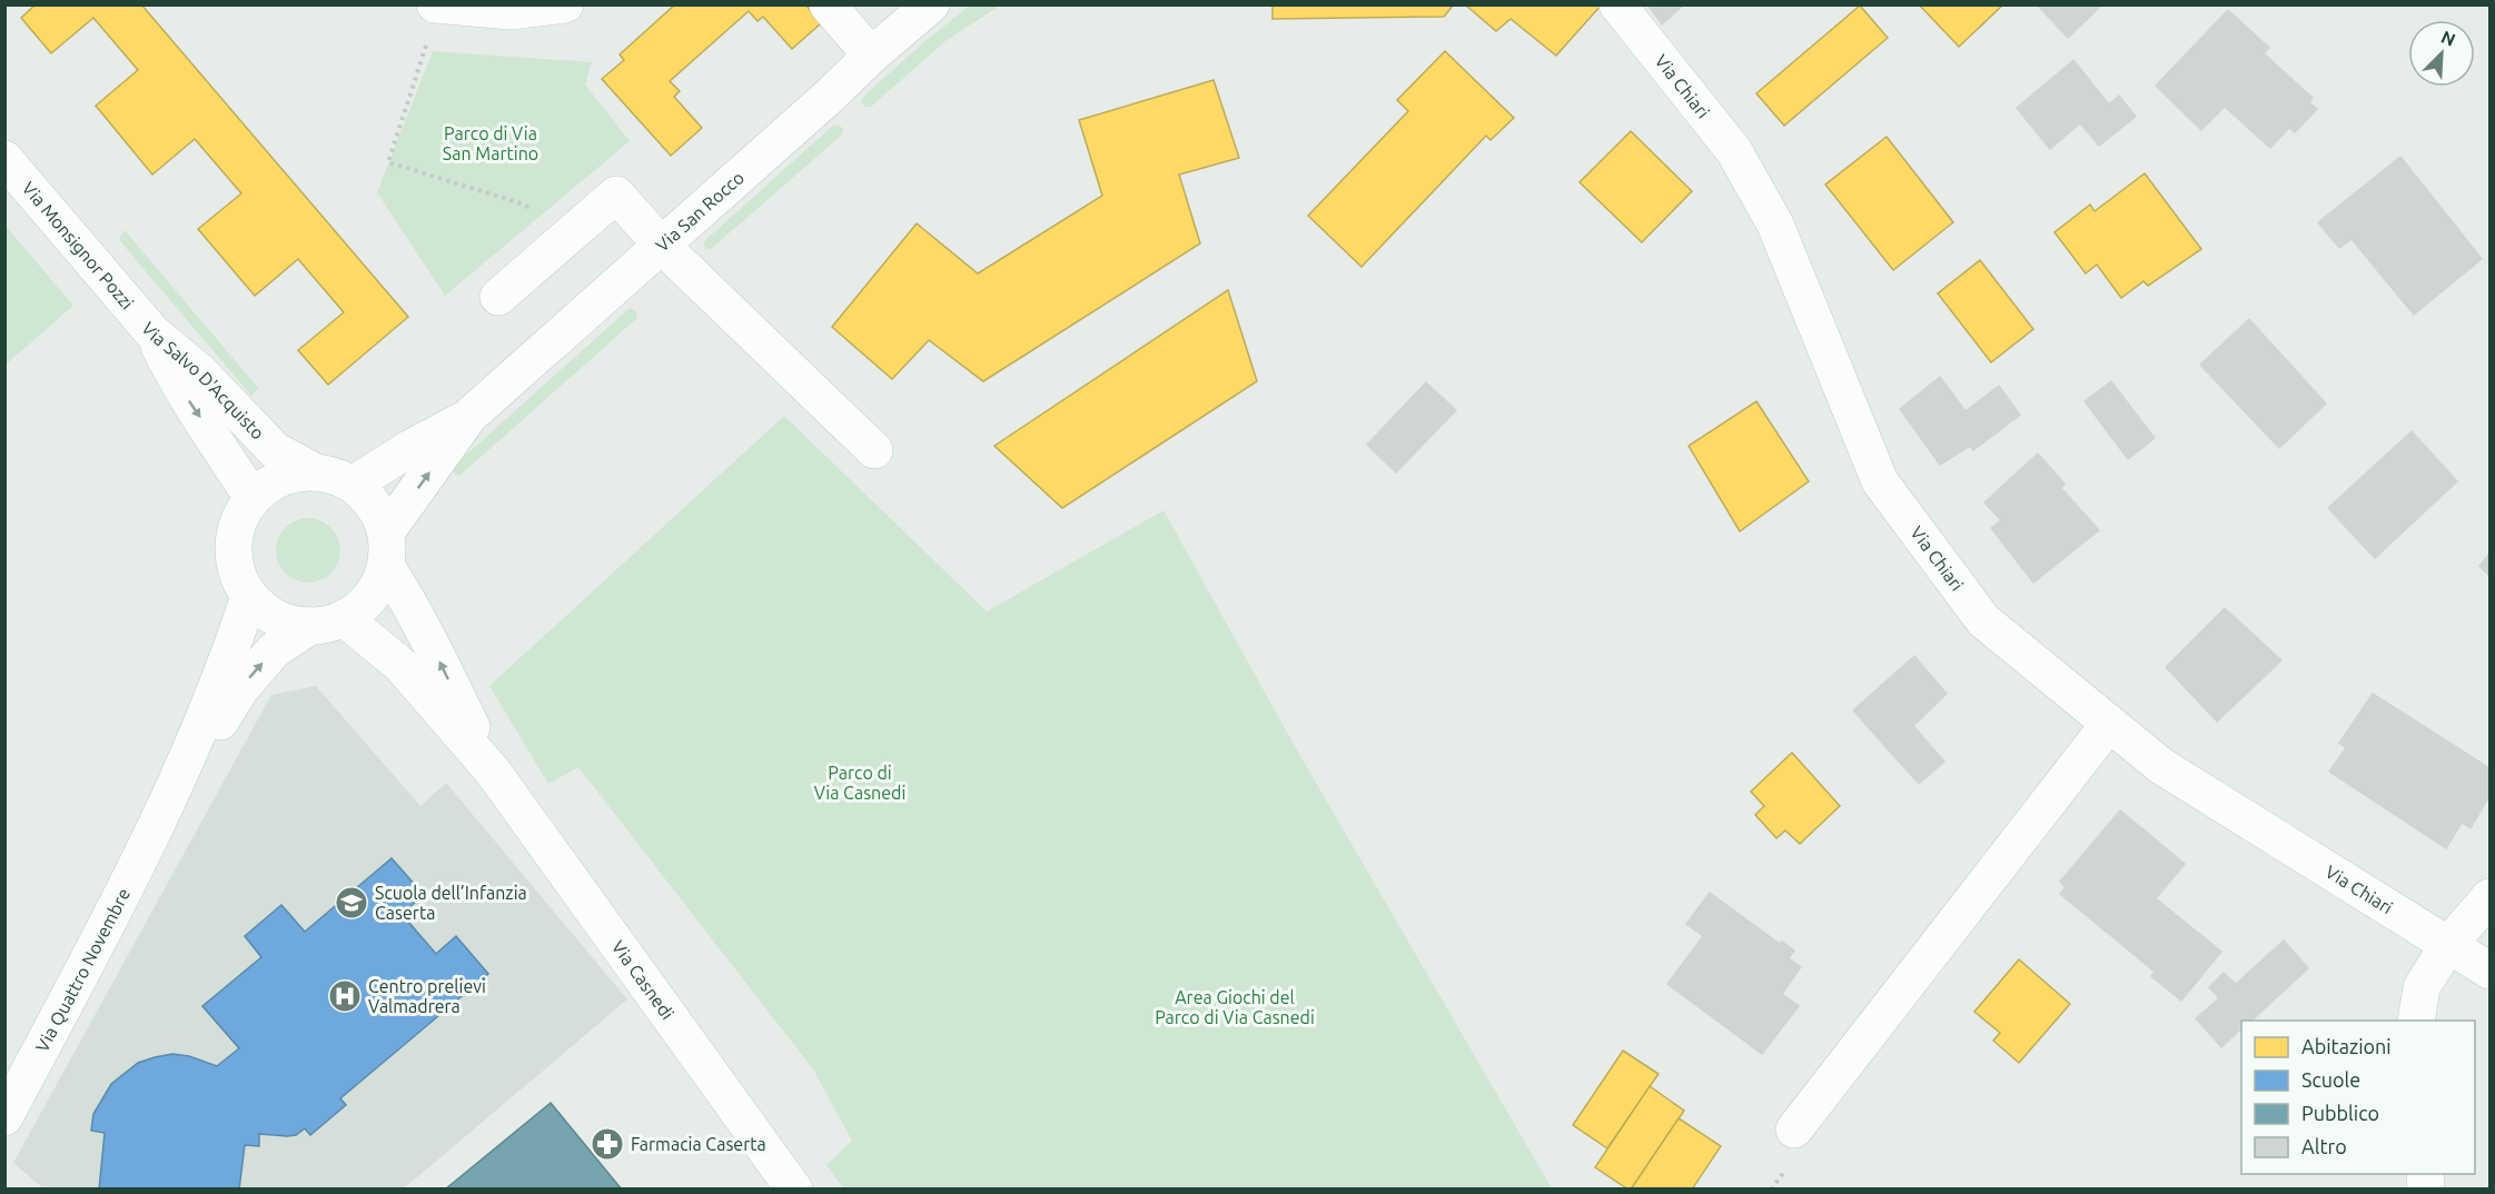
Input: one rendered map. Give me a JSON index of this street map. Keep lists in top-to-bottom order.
{
  "streets": {
    "street": [
      "Via Chiari",
      "Via San Rocco",
      "Via Monsignor Pozzi",
      "Via Salvo D'Acquisto",
      "Via Quattro Novembre",
      "Via Casnedi"
    ]
  },
  "crossings": [
    ["Via San Rocco", "Via Salvo D'Acquisto"],
    ["Via San Rocco", "Via Quattro Novembre"],
    ["Via San Rocco", "Via Casnedi"],
    ["Via Monsignor Pozzi", "Via Salvo D'Acquisto"],
    ["Via Salvo D'Acquisto", "Via Quattro Novembre"],
    ["Via Salvo D'Acquisto", "Via Casnedi"],
    ["Via Quattro Novembre", "Via Casnedi"]
  ],
  "parks": ["Parco di Via San Martino", "Parco di Via Casnedi", "Area Giochi del Parco di Via Casnedi"],
  "places": {
    "school or university": ["Scuola dell’Infanzia Caserta"],
    "hospital": ["Centro prelievi Valmadrera"],
    "pharmacy": ["Farmacia Caserta"]
  },
  "legend": [
    "Abitazioni",
    "Scuole",
    "Pubblico",
    "Altro"
  ],
  "north": "top right"
}
